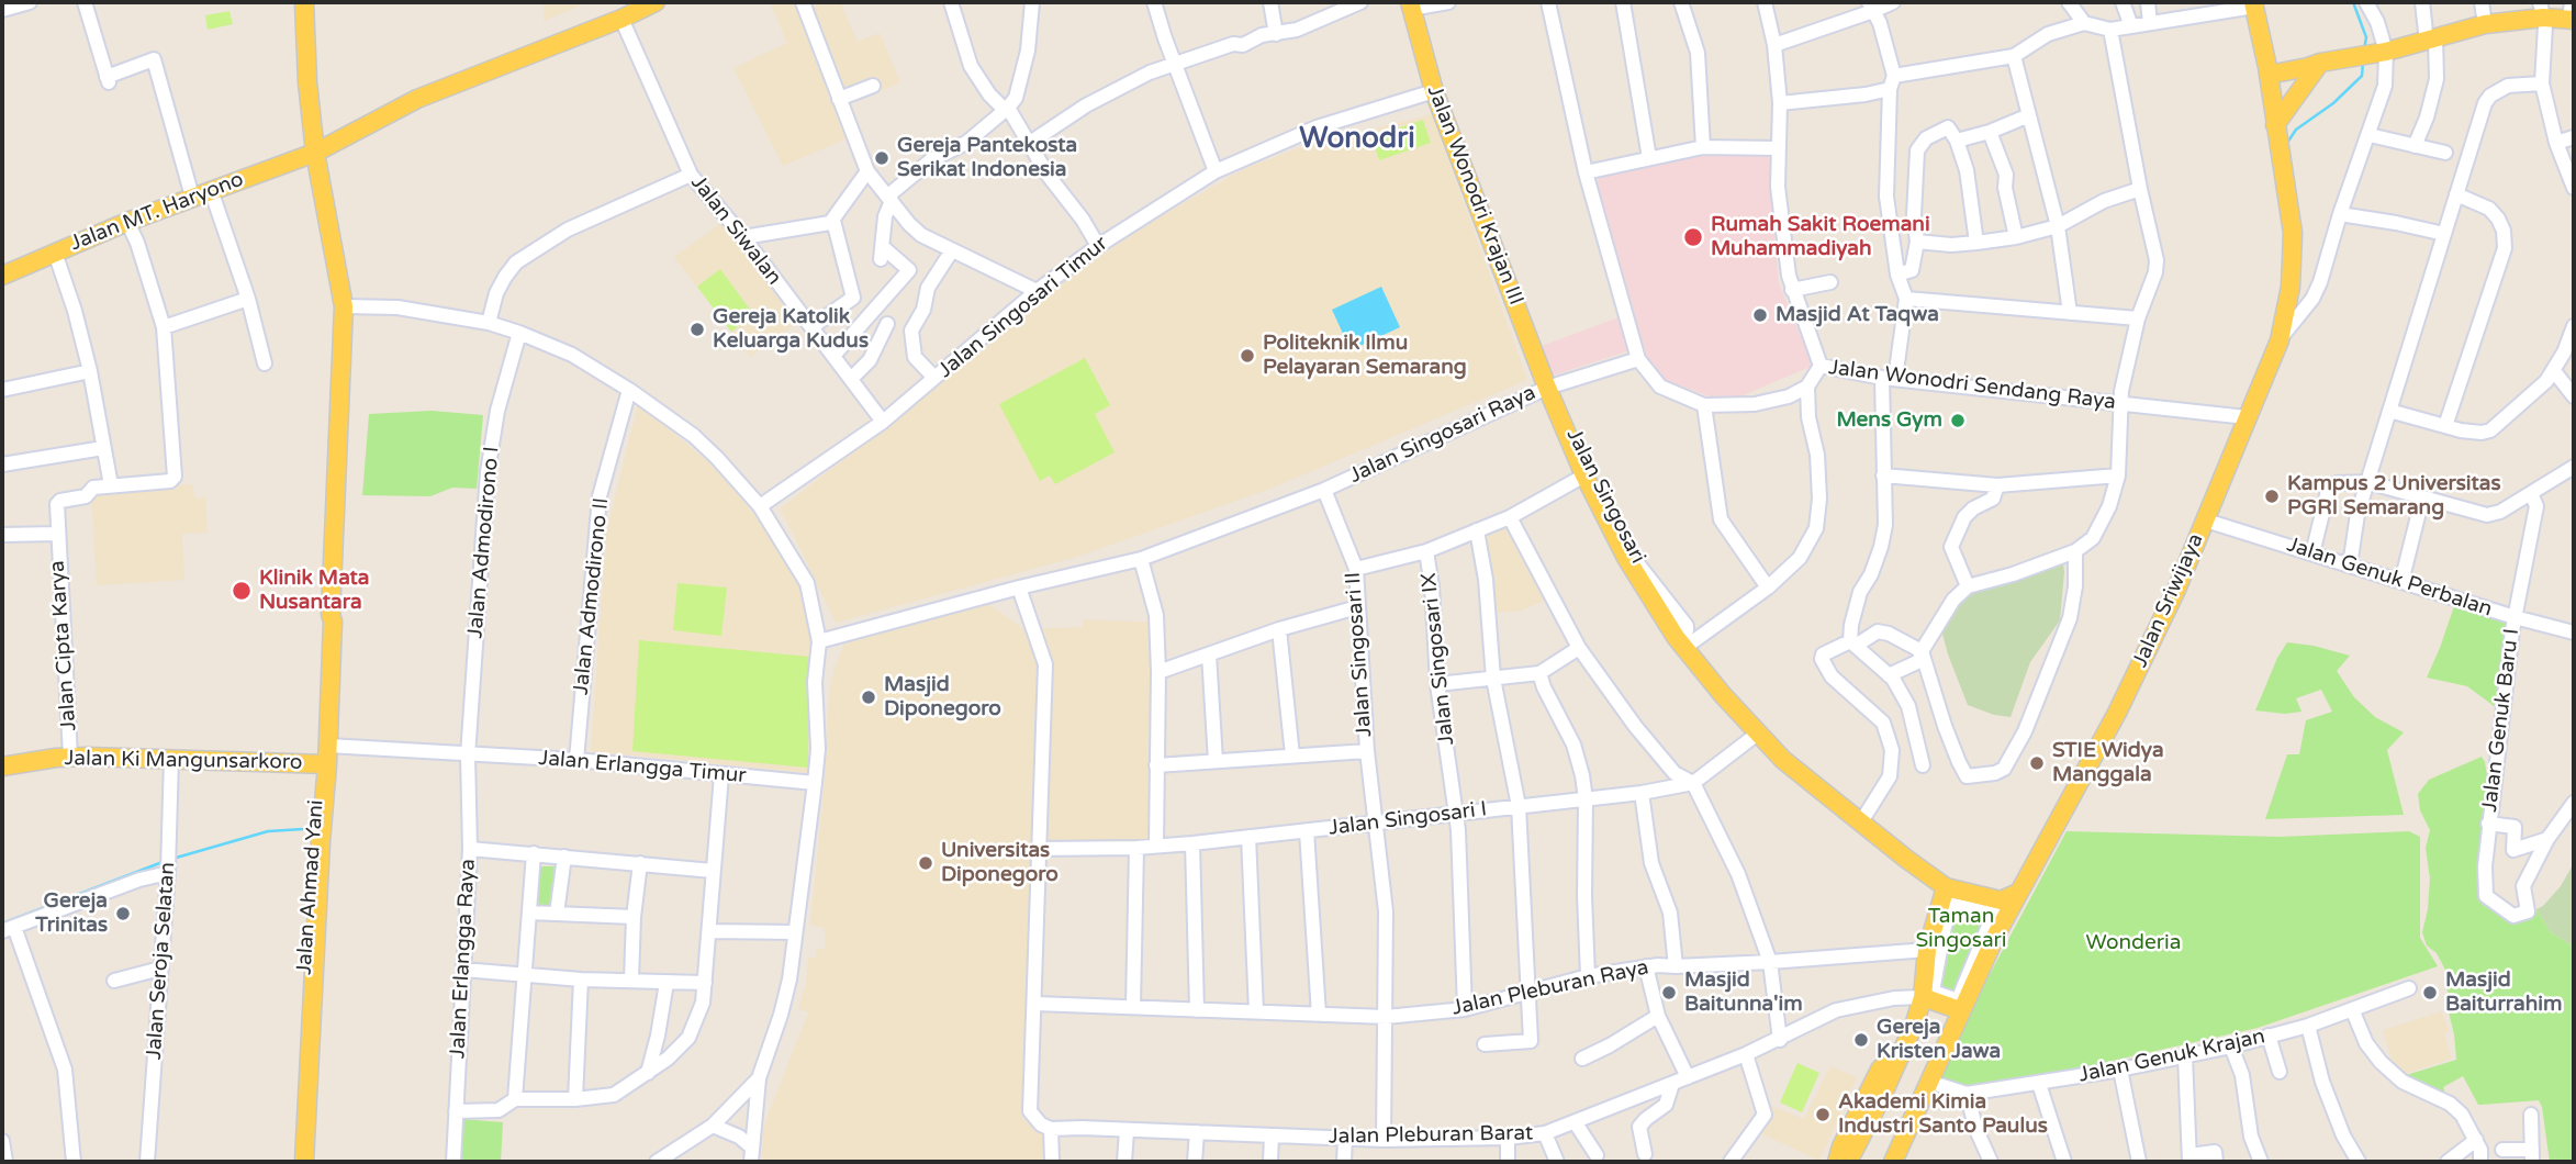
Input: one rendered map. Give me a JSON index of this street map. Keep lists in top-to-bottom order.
{
  "streets": {
    "main road": [
      "Jalan Wonodri Krajan III",
      "Jalan MT. Haryono",
      "Jalan Singosari Raya",
      "Jalan Sriwijaya",
      "Jalan Ki Mangunsarkoro",
      "Jalan Ahmad Yani"
    ],
    "street": [
      "Jalan Siwalan",
      "Jalan Singosari Timur",
      "Jalan Wonodri Sendang Raya",
      "Jalan Singosari",
      "Jalan Admodirono I",
      "Jalan Genuk Perbalan",
      "Jalan Admodirono II",
      "Jalan Cipta Karya",
      "Jalan Singosari II",
      "Jalan Singosari IX",
      "Jalan Genuk Baru I",
      "Jalan Erlangga Timur",
      "Jalan Singosari I",
      "Jalan Erlangga Raya",
      "Jalan Seroja Selatan",
      "Jalan Pleburan Raya",
      "Jalan Genuk Krajan",
      "Jalan Pleburan Barat"
    ]
  },
  "crossings": [
    ["Jalan Wonodri Krajan III", "Jalan Singosari Timur"],
    ["Jalan Wonodri Krajan III", "Jalan Singosari Raya"],
    ["Jalan Wonodri Krajan III", "Jalan Singosari"],
    ["Jalan MT. Haryono", "Jalan Siwalan"],
    ["Jalan MT. Haryono", "Jalan Ahmad Yani"],
    ["Jalan Siwalan", "Jalan Singosari Timur"],
    ["Jalan Wonodri Sendang Raya", "Jalan Sriwijaya"],
    ["Jalan Singosari Raya", "Jalan Singosari"],
    ["Jalan Singosari Raya", "Jalan Sriwijaya"],
    ["Jalan Singosari Raya", "Jalan Singosari II"],
    ["Jalan Singosari Raya", "Jalan Singosari I"],
    ["Jalan Admodirono I", "Jalan Erlangga Timur"],
    ["Jalan Admodirono I", "Jalan Erlangga Raya"],
    ["Jalan Genuk Perbalan", "Jalan Sriwijaya"],
    ["Jalan Genuk Perbalan", "Jalan Genuk Baru I"],
    ["Jalan Admodirono II", "Jalan Erlangga Timur"],
    ["Jalan Sriwijaya", "Jalan Genuk Krajan"],
    ["Jalan Cipta Karya", "Jalan Ki Mangunsarkoro"],
    ["Jalan Singosari II", "Jalan Singosari I"],
    ["Jalan Singosari II", "Jalan Pleburan Raya"],
    ["Jalan Singosari II", "Jalan Pleburan Barat"],
    ["Jalan Singosari IX", "Jalan Singosari I"],
    ["Jalan Singosari IX", "Jalan Pleburan Raya"],
    ["Jalan Ki Mangunsarkoro", "Jalan Ahmad Yani"],
    ["Jalan Ki Mangunsarkoro", "Jalan Seroja Selatan"],
    ["Jalan Erlangga Timur", "Jalan Ahmad Yani"],
    ["Jalan Erlangga Timur", "Jalan Erlangga Raya"]
  ],
  "districts": ["Wonodri"],
  "parks": ["Taman Singosari", "Wonderia"],
  "places": [
    "Gereja Pantekosta Serikat Indonesia",
    "Rumah Sakit Roemani Muhammadiyah",
    "Masjid At Taqwa",
    "Gereja Katolik Keluarga Kudus",
    "Politeknik Ilmu Pelayaran Semarang",
    "Mens Gym",
    "Kampus 2 Universitas PGRI Semarang",
    "Klinik Mata Nusantara",
    "Masjid Diponegoro",
    "STIE Widya Manggala",
    "Universitas Diponegoro",
    "Gereja Trinitas",
    "Masjid Baitunna'im",
    "Masjid Baiturrahim",
    "Gereja Kristen Jawa",
    "Akademi Kimia Industri Santo Paulus"
  ]
}
